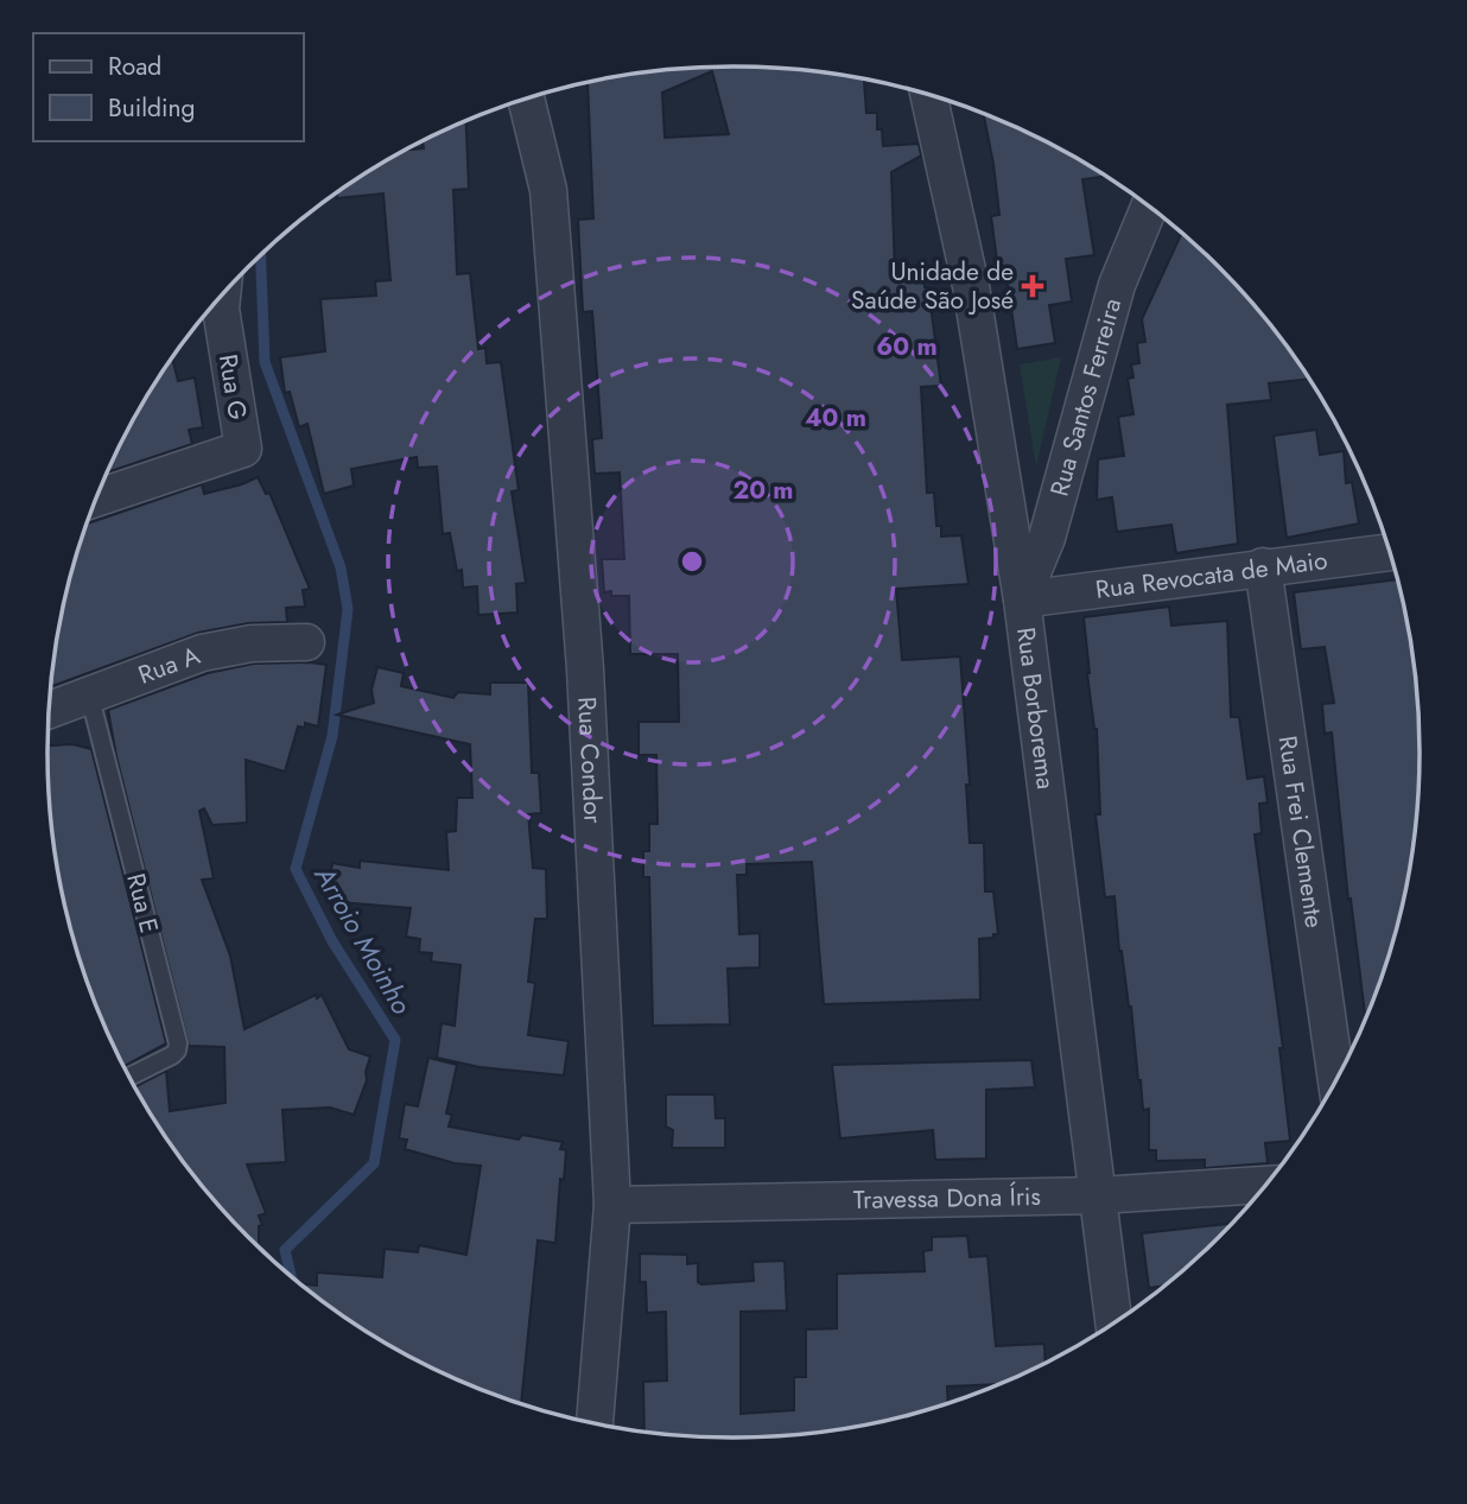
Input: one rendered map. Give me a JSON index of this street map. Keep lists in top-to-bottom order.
{
  "streets": {
    "street": [
      "Rua G",
      "Rua Santos Ferreira",
      "Rua Revocata de Maio",
      "Rua A",
      "Rua Borborema",
      "Rua Condor",
      "Rua Frei Clemente",
      "Travessa Dona Íris"
    ],
    "lane": ["Rua E"]
  },
  "crossings": [
    ["Rua Santos Ferreira", "Rua Revocata de Maio"],
    ["Rua Santos Ferreira", "Rua Borborema"],
    ["Rua Revocata de Maio", "Rua Borborema"],
    ["Rua Revocata de Maio", "Rua Frei Clemente"],
    ["Rua A", "Rua E"],
    ["Rua Borborema", "Travessa Dona Íris"],
    ["Rua Condor", "Travessa Dona Íris"]
  ],
  "water": ["Arroio Moinho"],
  "places": {
    "health": ["Unidade de Saúde São José"]
  },
  "legend": ["Road", "Building"],
  "rings": ["60 m", "40 m", "20 m"]
}
